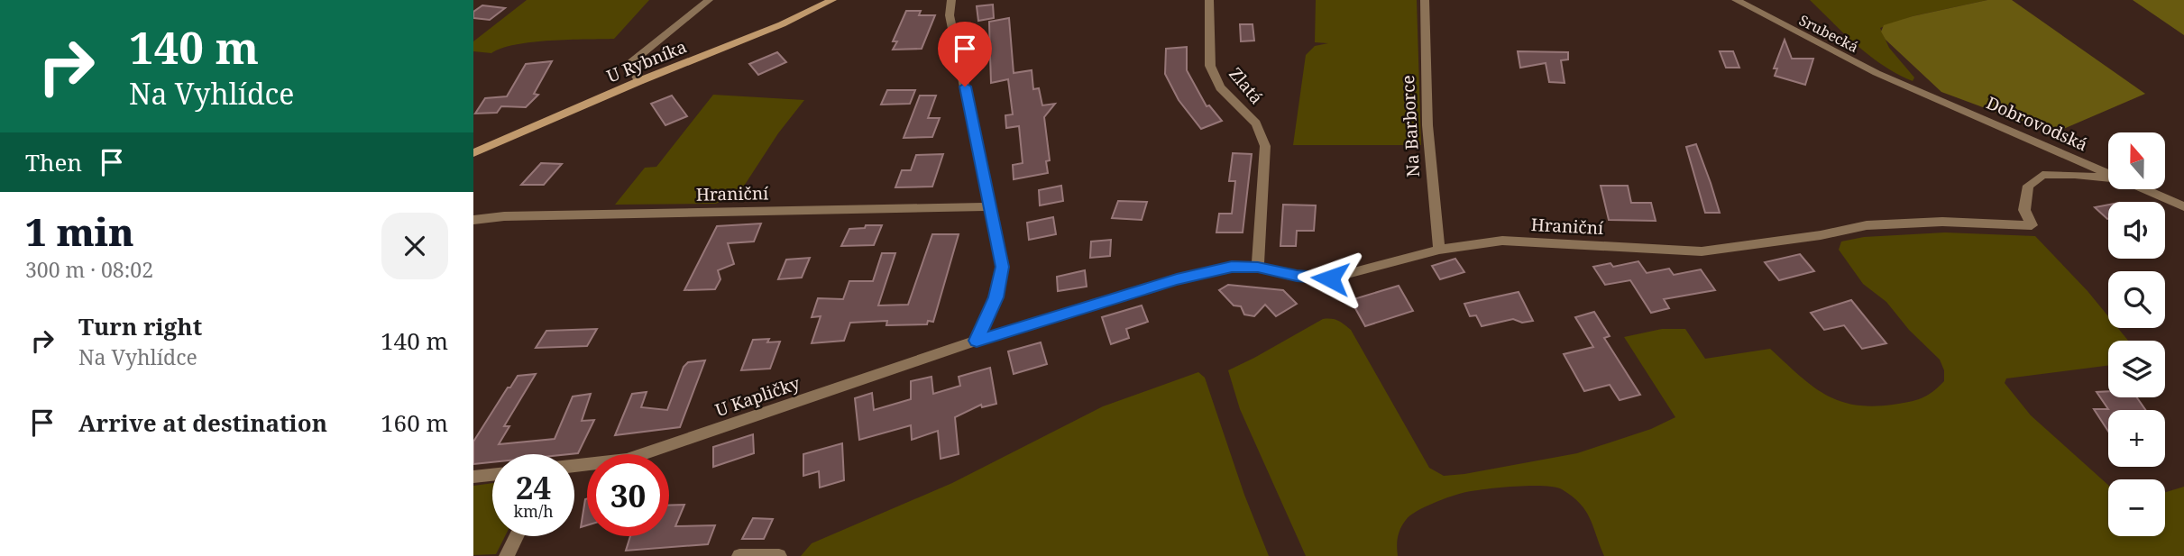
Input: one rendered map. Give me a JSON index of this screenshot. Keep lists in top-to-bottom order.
{
  "streets": {
    "street": [
      "Srubecká",
      "U Rybníka",
      "Zlatá",
      "Dobrovodská",
      "Na Barborce",
      "Hraniční",
      "U Kapličky"
    ]
  },
  "crossings": [
    ["Srubecká", "Dobrovodská"],
    ["Zlatá", "Hraniční"],
    ["Na Barborce", "Hraniční"],
    ["Hraniční", "U Kapličky"]
  ],
  "north": "top",
  "page": {
    "turn": ["140 m", "Na Vyhlídce"],
    "then": "Then",
    "map_buttons": ["+", "−"],
    "heading": ["1 min", "300 m · 08:02"],
    "list": [
      {
        "name": "Turn right",
        "note": "Na Vyhlídce",
        "value": "140 m"
      },
      {
        "name": "Arrive at destination",
        "value": "160 m"
      }
    ],
    "speed": "24 km/h",
    "limit": "30"
  }
}
